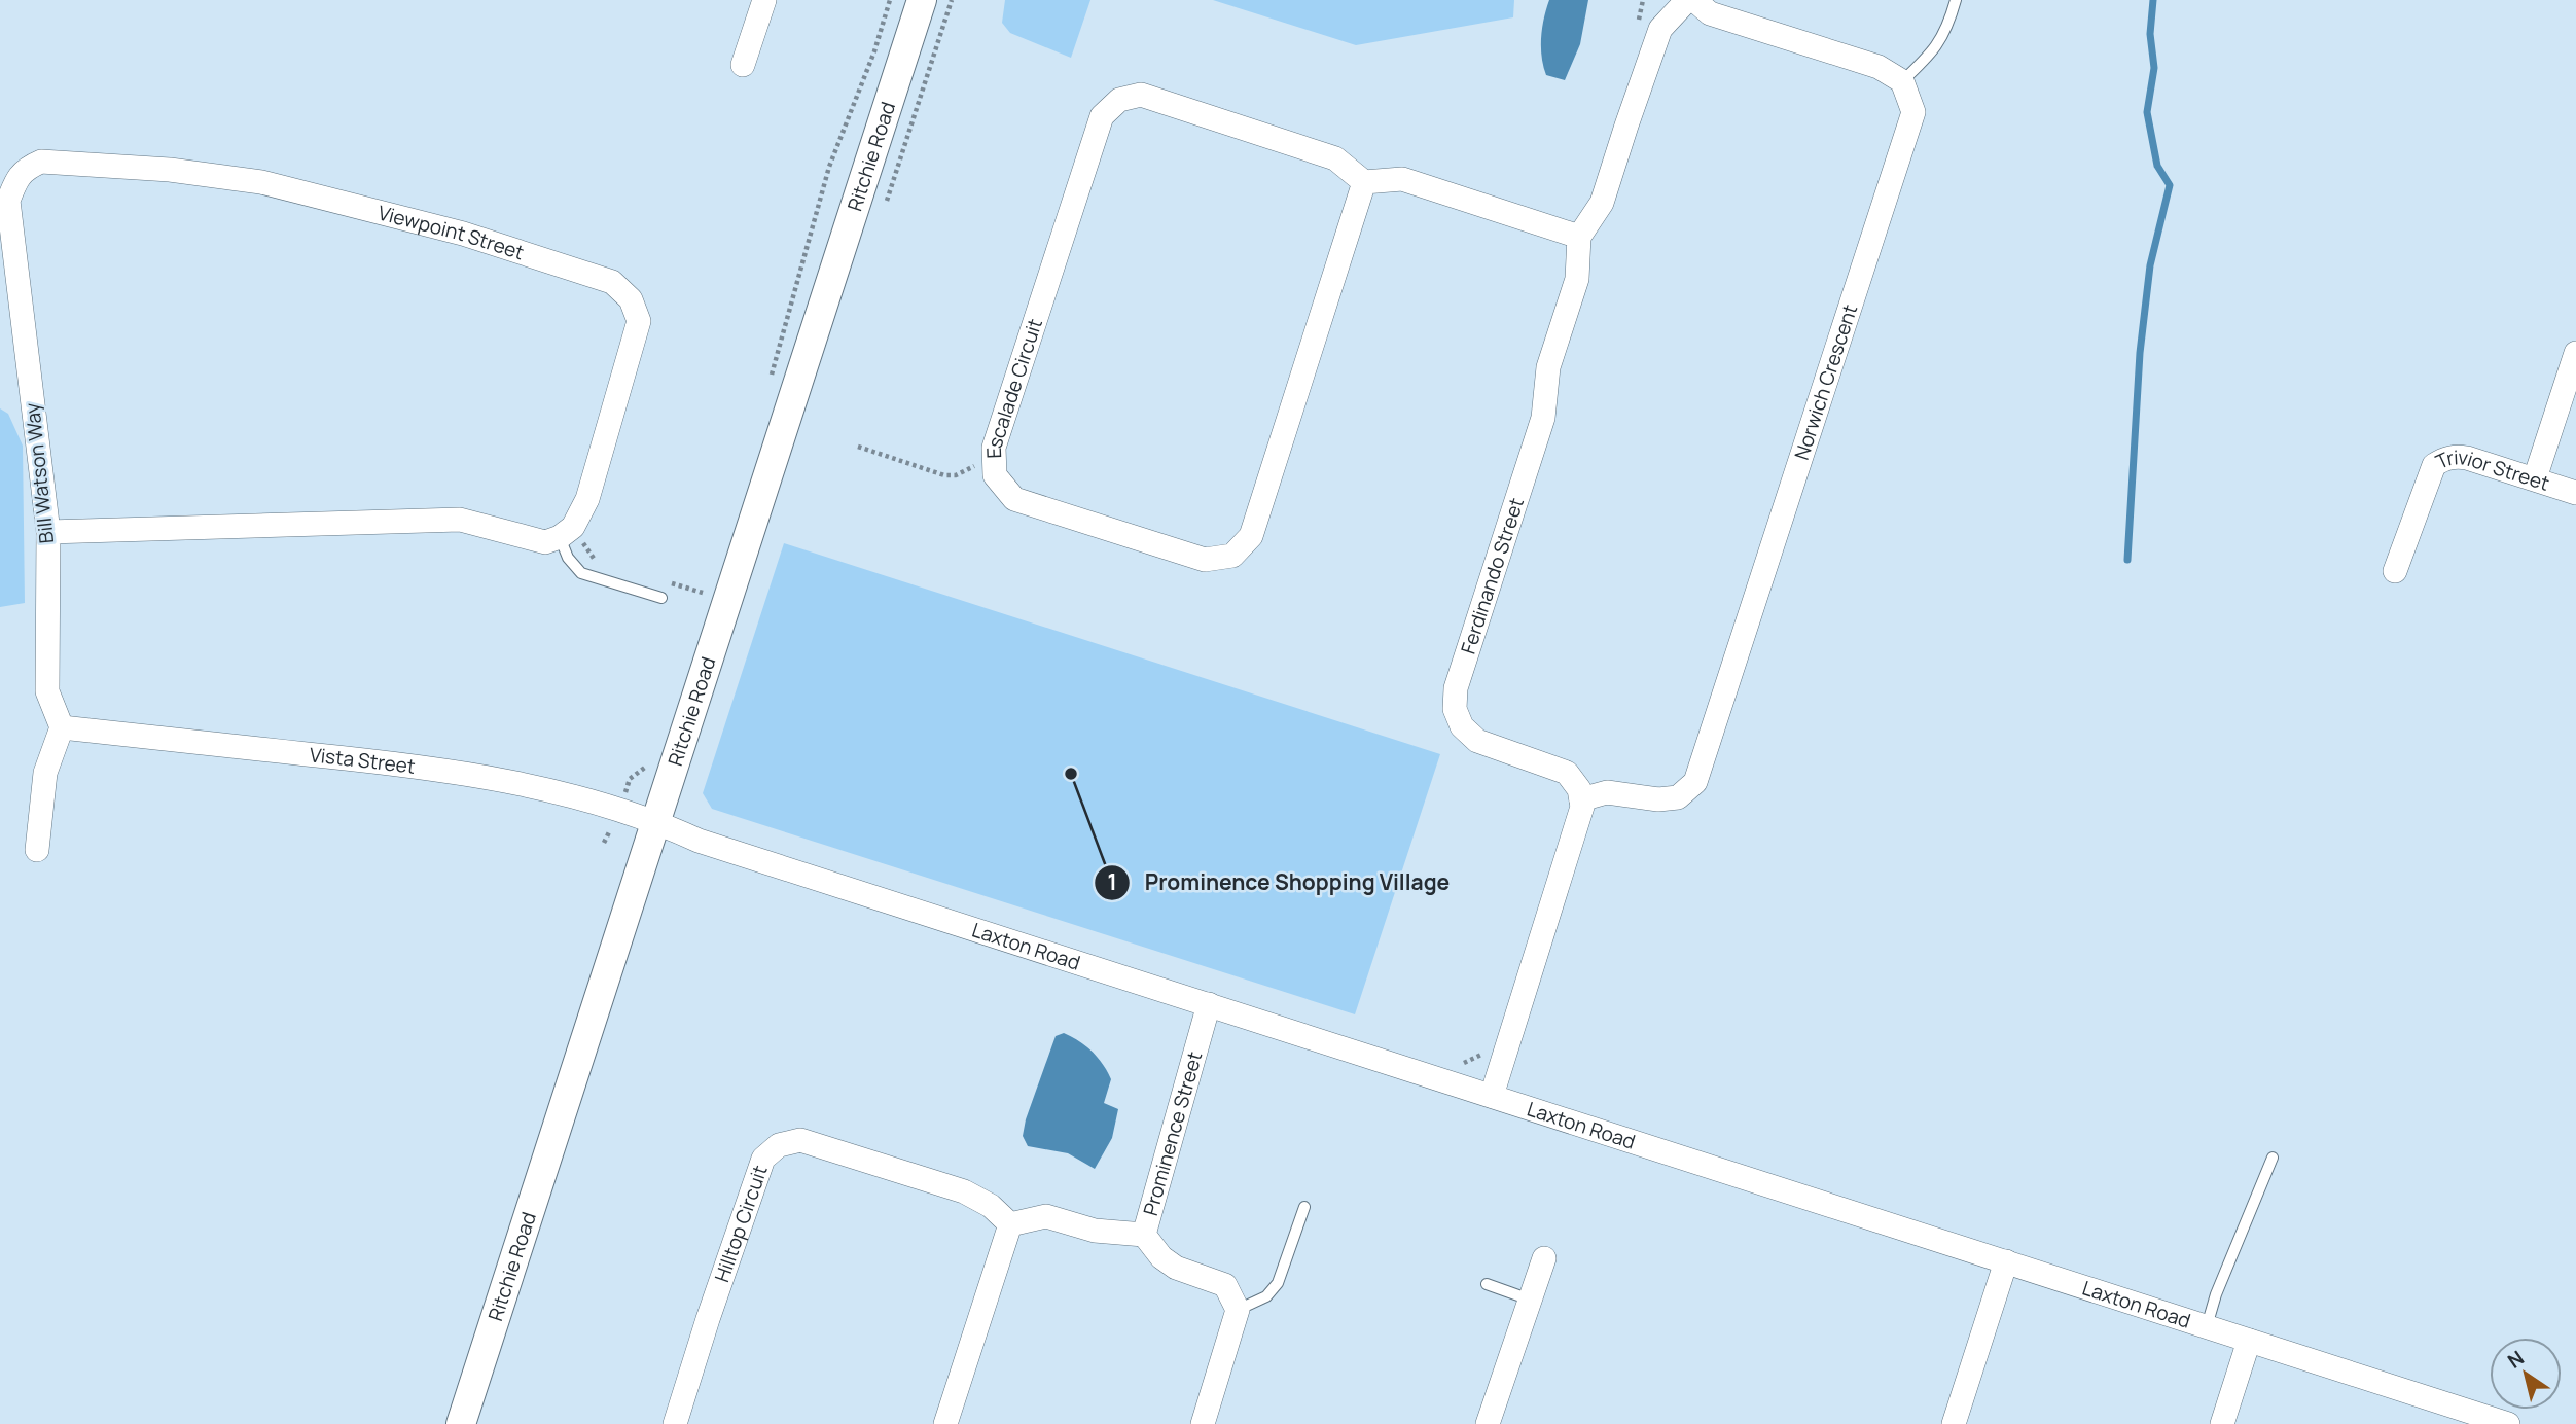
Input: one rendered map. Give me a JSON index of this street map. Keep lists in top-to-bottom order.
{
  "streets": {
    "street": [
      "Ritchie Road",
      "Viewpoint Street",
      "Norwich Crescent",
      "Escalade Circuit",
      "Bill Watson Way",
      "Trivior Street",
      "Ferdinando Street",
      "Vista Street",
      "Laxton Road",
      "Prominence Street",
      "Hilltop Circuit"
    ]
  },
  "crossings": [
    ["Ritchie Road", "Vista Street"],
    ["Ritchie Road", "Laxton Road"],
    ["Viewpoint Street", "Bill Watson Way"],
    ["Norwich Crescent", "Ferdinando Street"],
    ["Bill Watson Way", "Vista Street"],
    ["Vista Street", "Laxton Road"],
    ["Laxton Road", "Prominence Street"]
  ],
  "places": ["Prominence Shopping Village"],
  "north": "top left"
}
